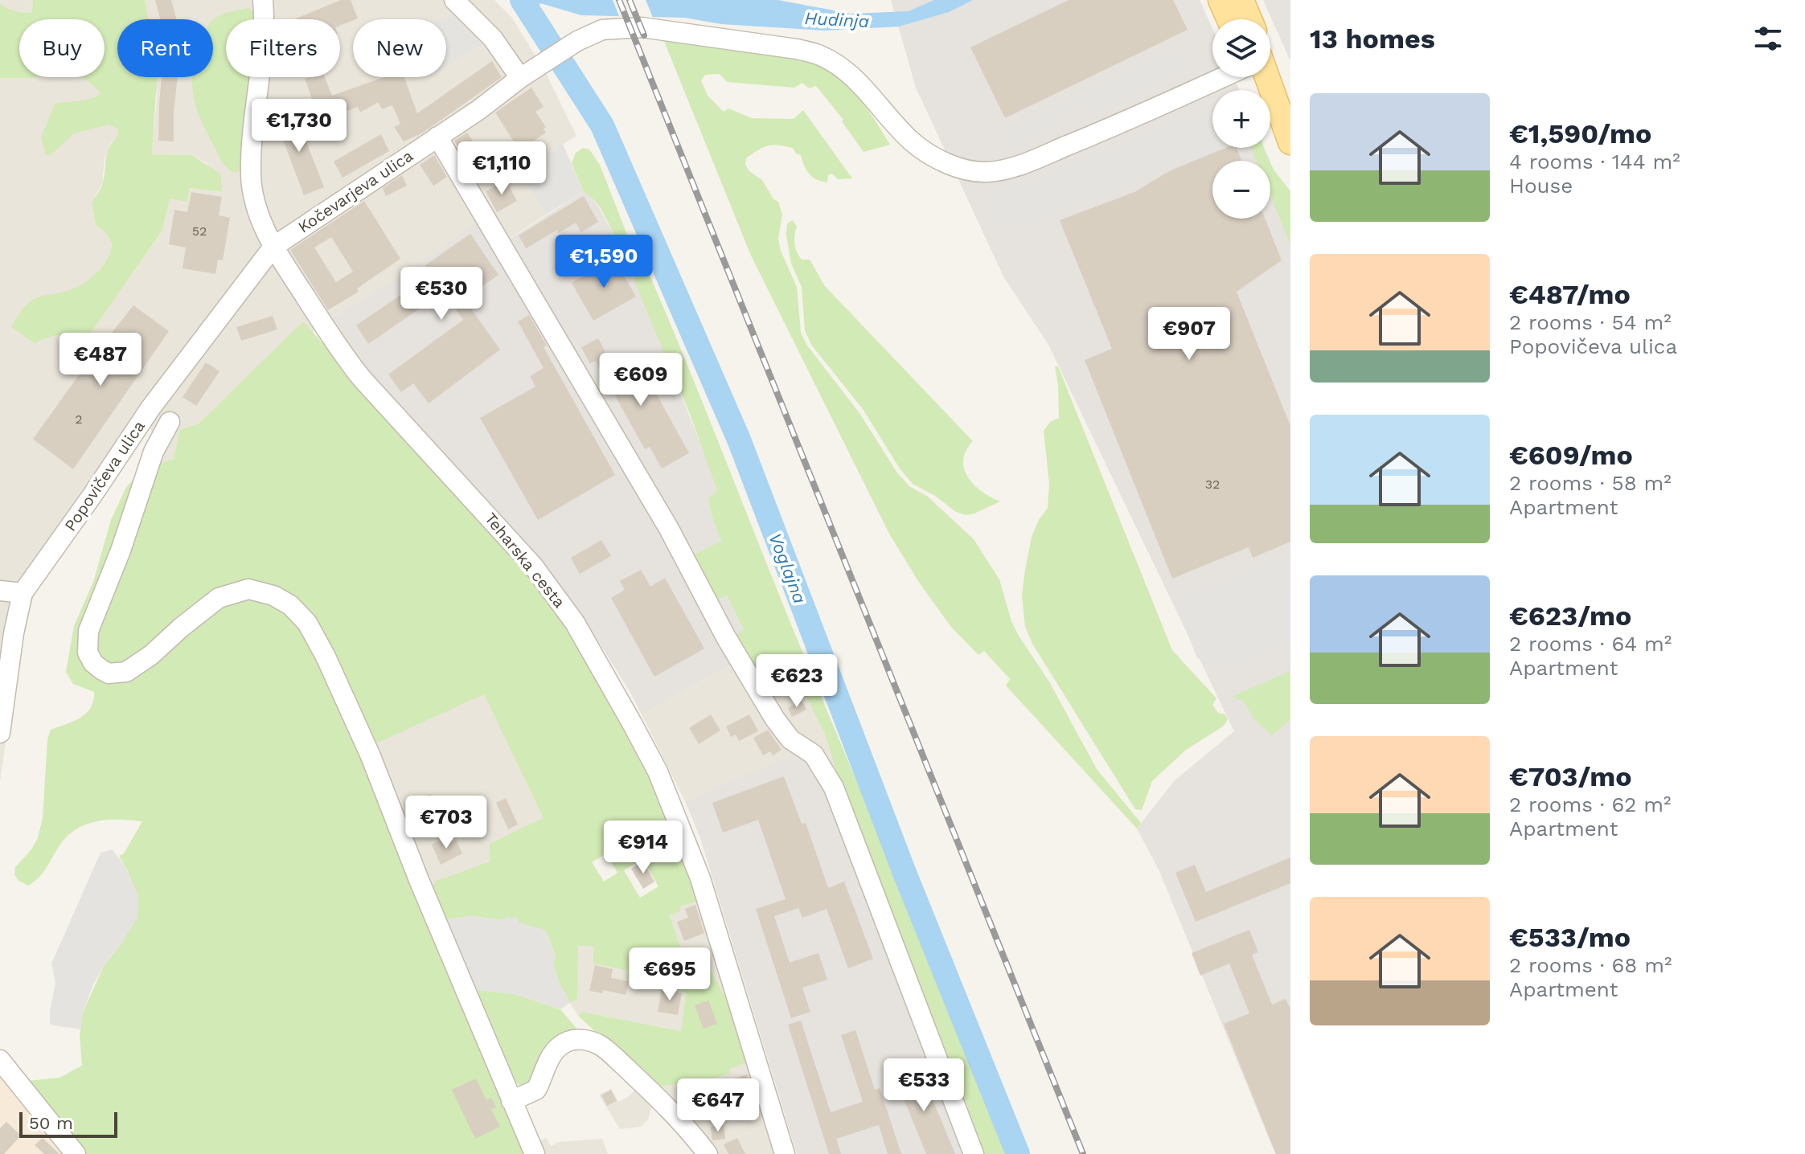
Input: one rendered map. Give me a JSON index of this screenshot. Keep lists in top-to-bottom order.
{
  "streets": {
    "street": ["Kočevarjeva ulica", "Popovičeva ulica", "Teharska cesta"]
  },
  "crossings": [
    ["Kočevarjeva ulica", "Popovičeva ulica"],
    ["Kočevarjeva ulica", "Teharska cesta"],
    ["Popovičeva ulica", "Teharska cesta"]
  ],
  "water": ["Hudinja", "Voglajna"],
  "house_numbers": ["52", "2", "32"],
  "scale_bar": "50 m",
  "page": {
    "heading": "13 homes",
    "map_buttons": ["+", "−"],
    "chip": [
      "Buy",
      "Rent",
      "Filters",
      "New"
    ],
    "list": [
      {
        "name": "€1,590/mo",
        "note": "4 rooms · 144 m² · House"
      },
      {
        "name": "€487/mo",
        "note": "2 rooms · 54 m² · Popovičeva ulica"
      },
      {
        "name": "€609/mo",
        "note": "2 rooms · 58 m² · Apartment"
      },
      {
        "name": "€623/mo",
        "note": "2 rooms · 64 m² · Apartment"
      },
      {
        "name": "€703/mo",
        "note": "2 rooms · 62 m² · Apartment"
      },
      {
        "name": "€533/mo",
        "note": "2 rooms · 68 m² · Apartment"
      }
    ],
    "price": [
      "€1,730",
      "€1,110",
      "€1,590",
      "€530",
      "€907",
      "€487",
      "€609",
      "€623",
      "€703",
      "€914",
      "€695",
      "€533",
      "€647"
    ],
    "scale": "50 m"
  }
}
